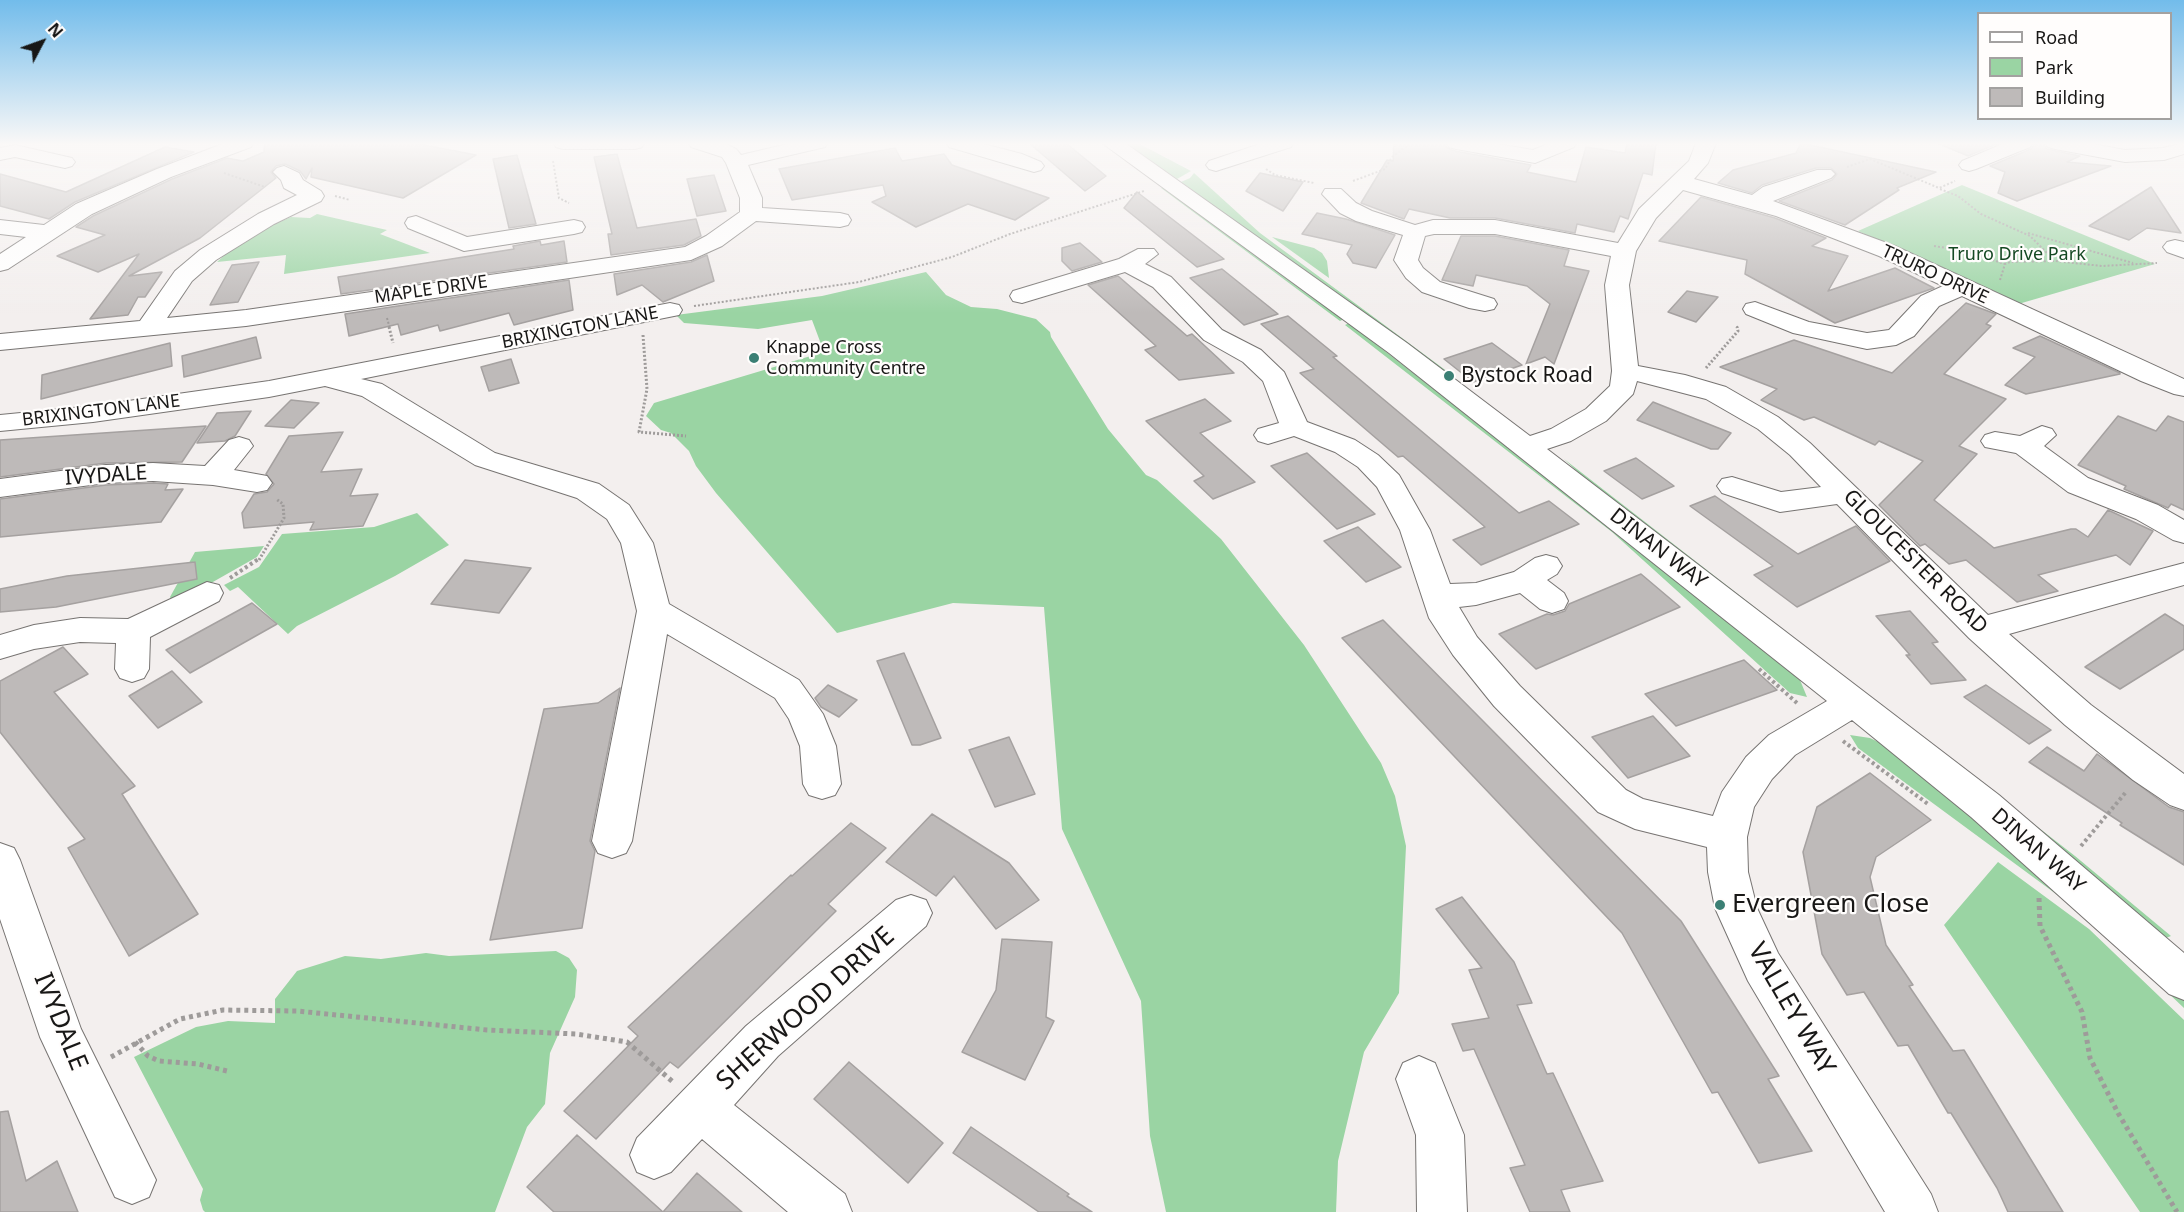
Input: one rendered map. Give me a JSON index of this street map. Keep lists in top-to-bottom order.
{
  "streets": {
    "street": [
      "TRURO DRIVE",
      "MAPLE DRIVE",
      "BRIXINGTON LANE",
      "IVYDALE",
      "DINAN WAY",
      "GLOUCESTER ROAD",
      "SHERWOOD DRIVE",
      "VALLEY WAY"
    ]
  },
  "crossings": [
    ["DINAN WAY", "VALLEY WAY"]
  ],
  "parks": ["Truro Drive Park"],
  "places": ["Knappe Cross Community Centre", "Bystock Road", "Evergreen Close"],
  "legend": ["Road", "Park", "Building"],
  "north": "top right"
}
